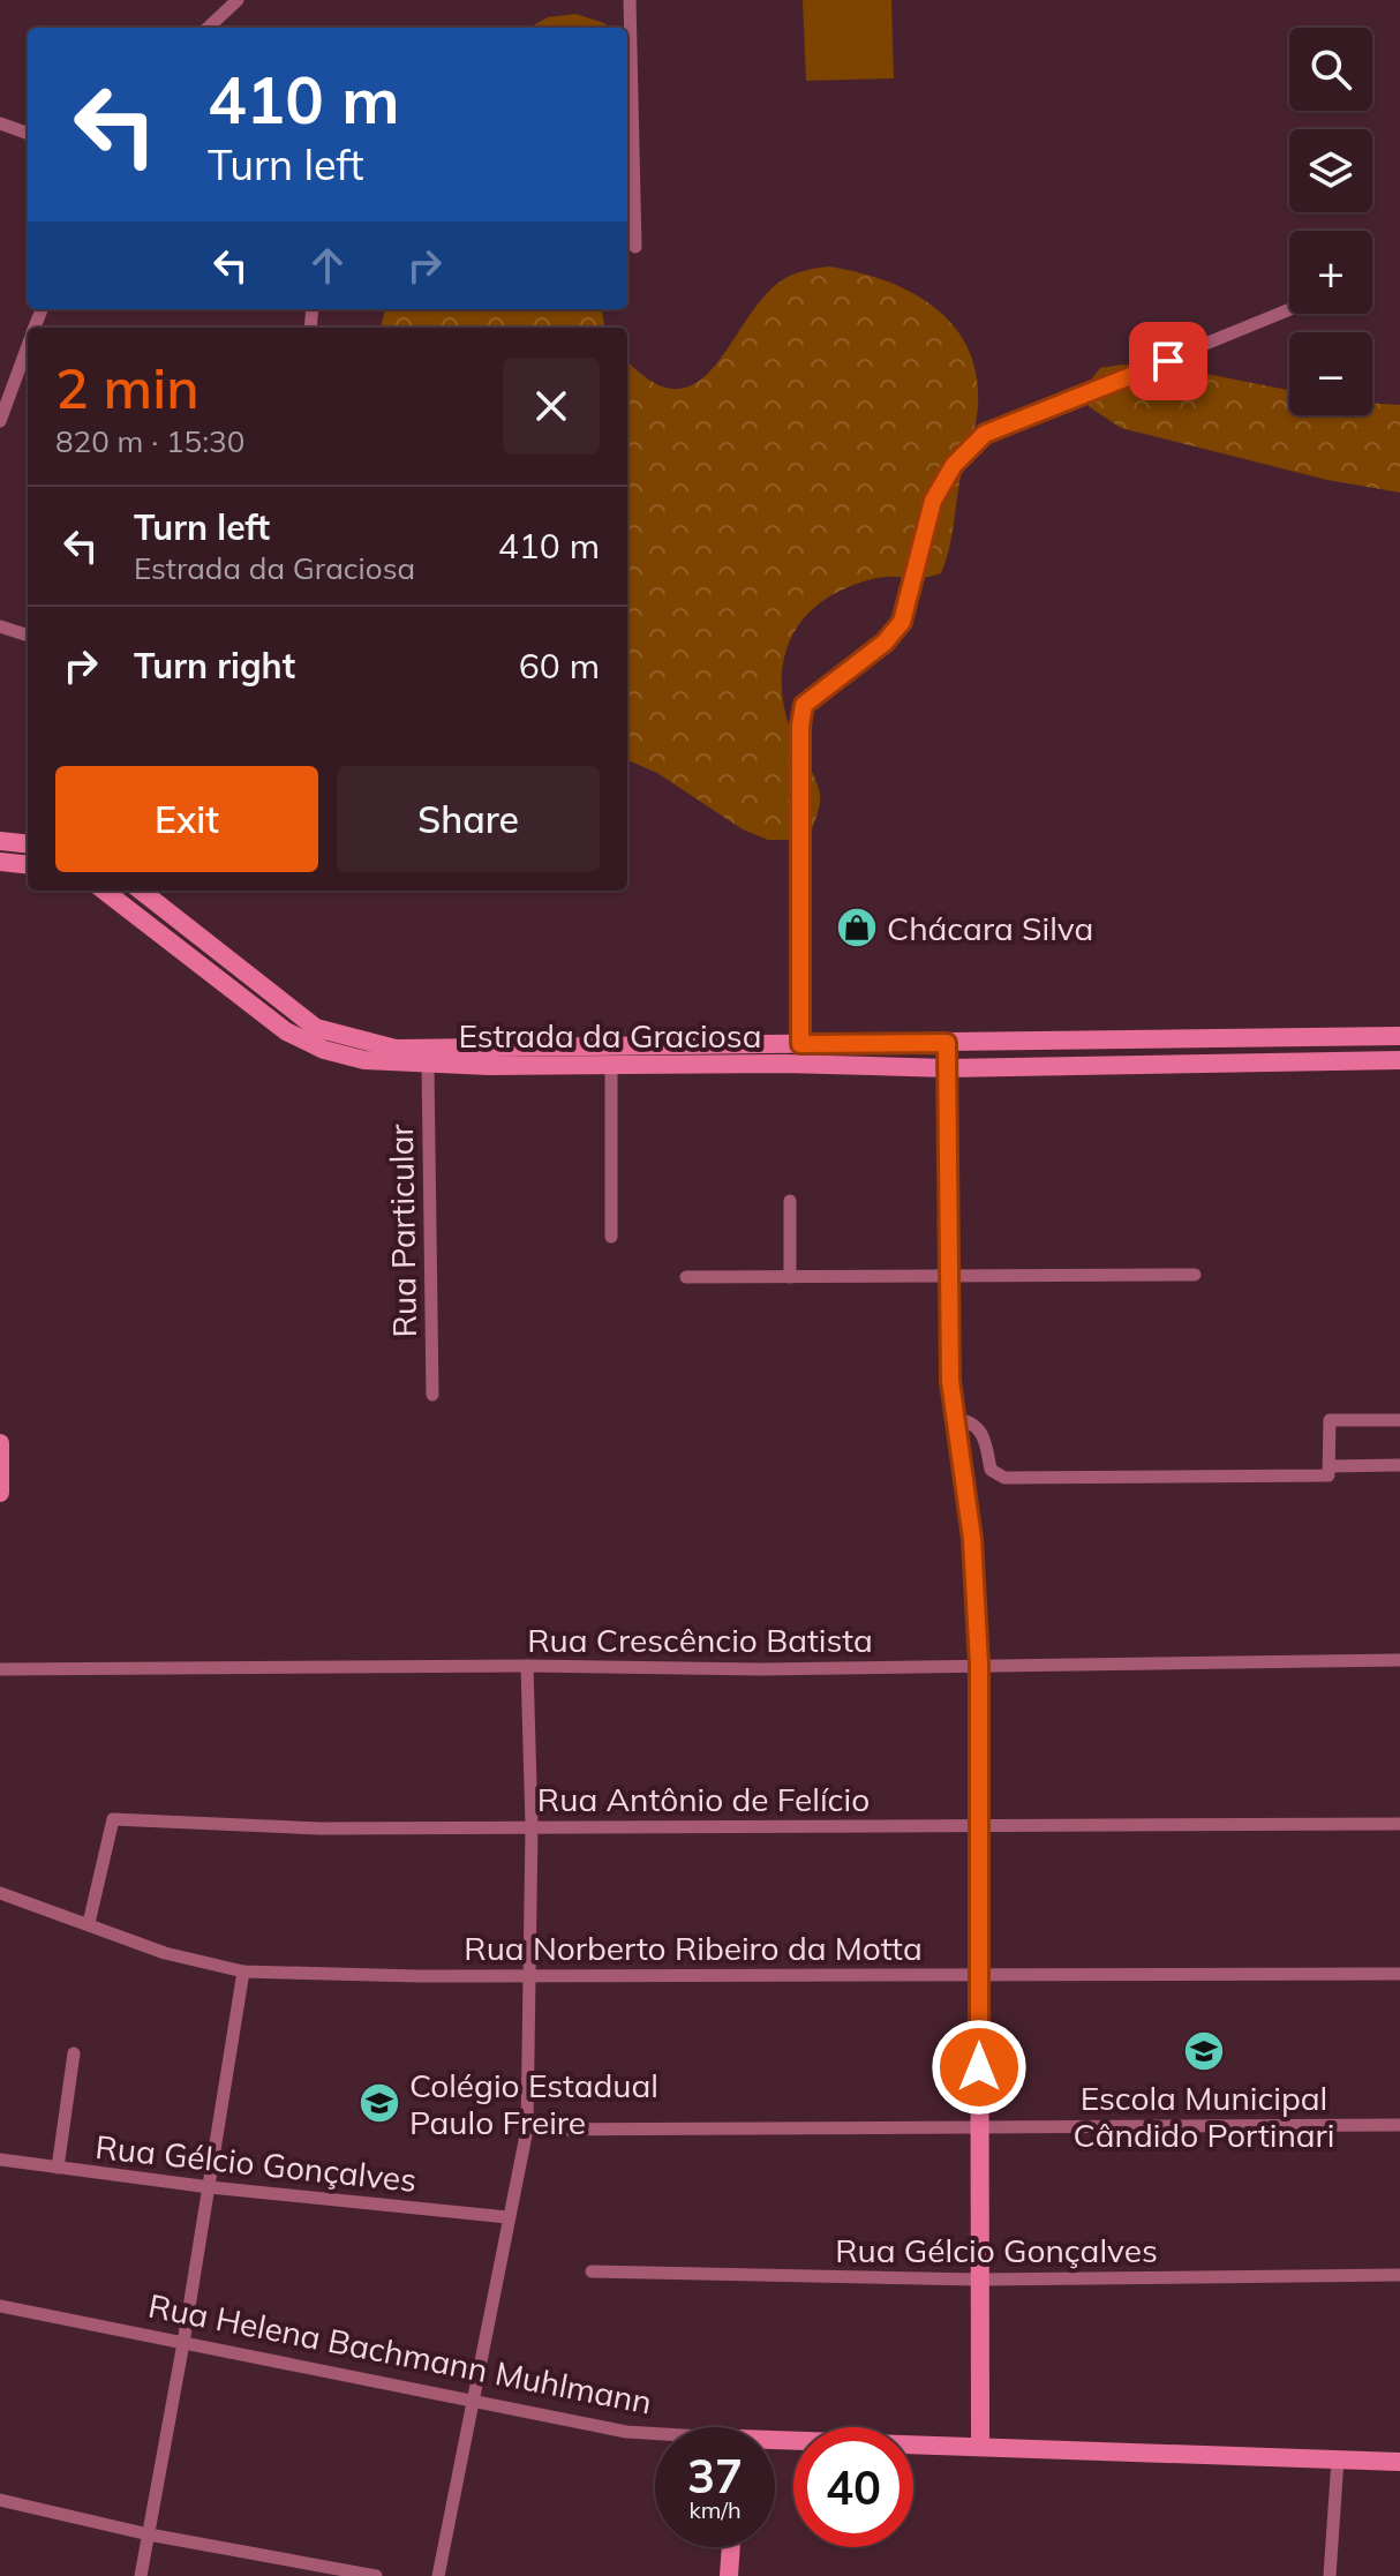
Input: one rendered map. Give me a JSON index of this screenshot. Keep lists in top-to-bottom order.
{
  "streets": {
    "main road": ["Estrada da Graciosa", "Rua Helena Bachmann Muhlmann"],
    "street": [
      "Rua Particular",
      "Rua Crescêncio Batista",
      "Rua Antônio de Felício",
      "Rua Norberto Ribeiro da Motta",
      "Rua Gélcio Gonçalves"
    ]
  },
  "crossings": [
    ["Estrada da Graciosa", "Rua Particular"],
    ["Rua Antônio de Felício", "Rua Norberto Ribeiro da Motta"]
  ],
  "places": {
    "shop": ["Chácara Silva"],
    "school or university": ["Escola Municipal Cândido Portinari", "Colégio Estadual Paulo Freire"]
  },
  "page": {
    "map_buttons": ["+", "−"],
    "turn": ["410 m", "Turn left"],
    "heading": ["2 min", "820 m · 15:30"],
    "list": [
      {
        "name": "Turn left",
        "note": "Estrada da Graciosa",
        "value": "410 m"
      },
      {
        "name": "Turn right",
        "value": "60 m"
      }
    ],
    "buttons": ["Exit", "Share"],
    "speed": "37 km/h",
    "limit": "40"
  }
}
